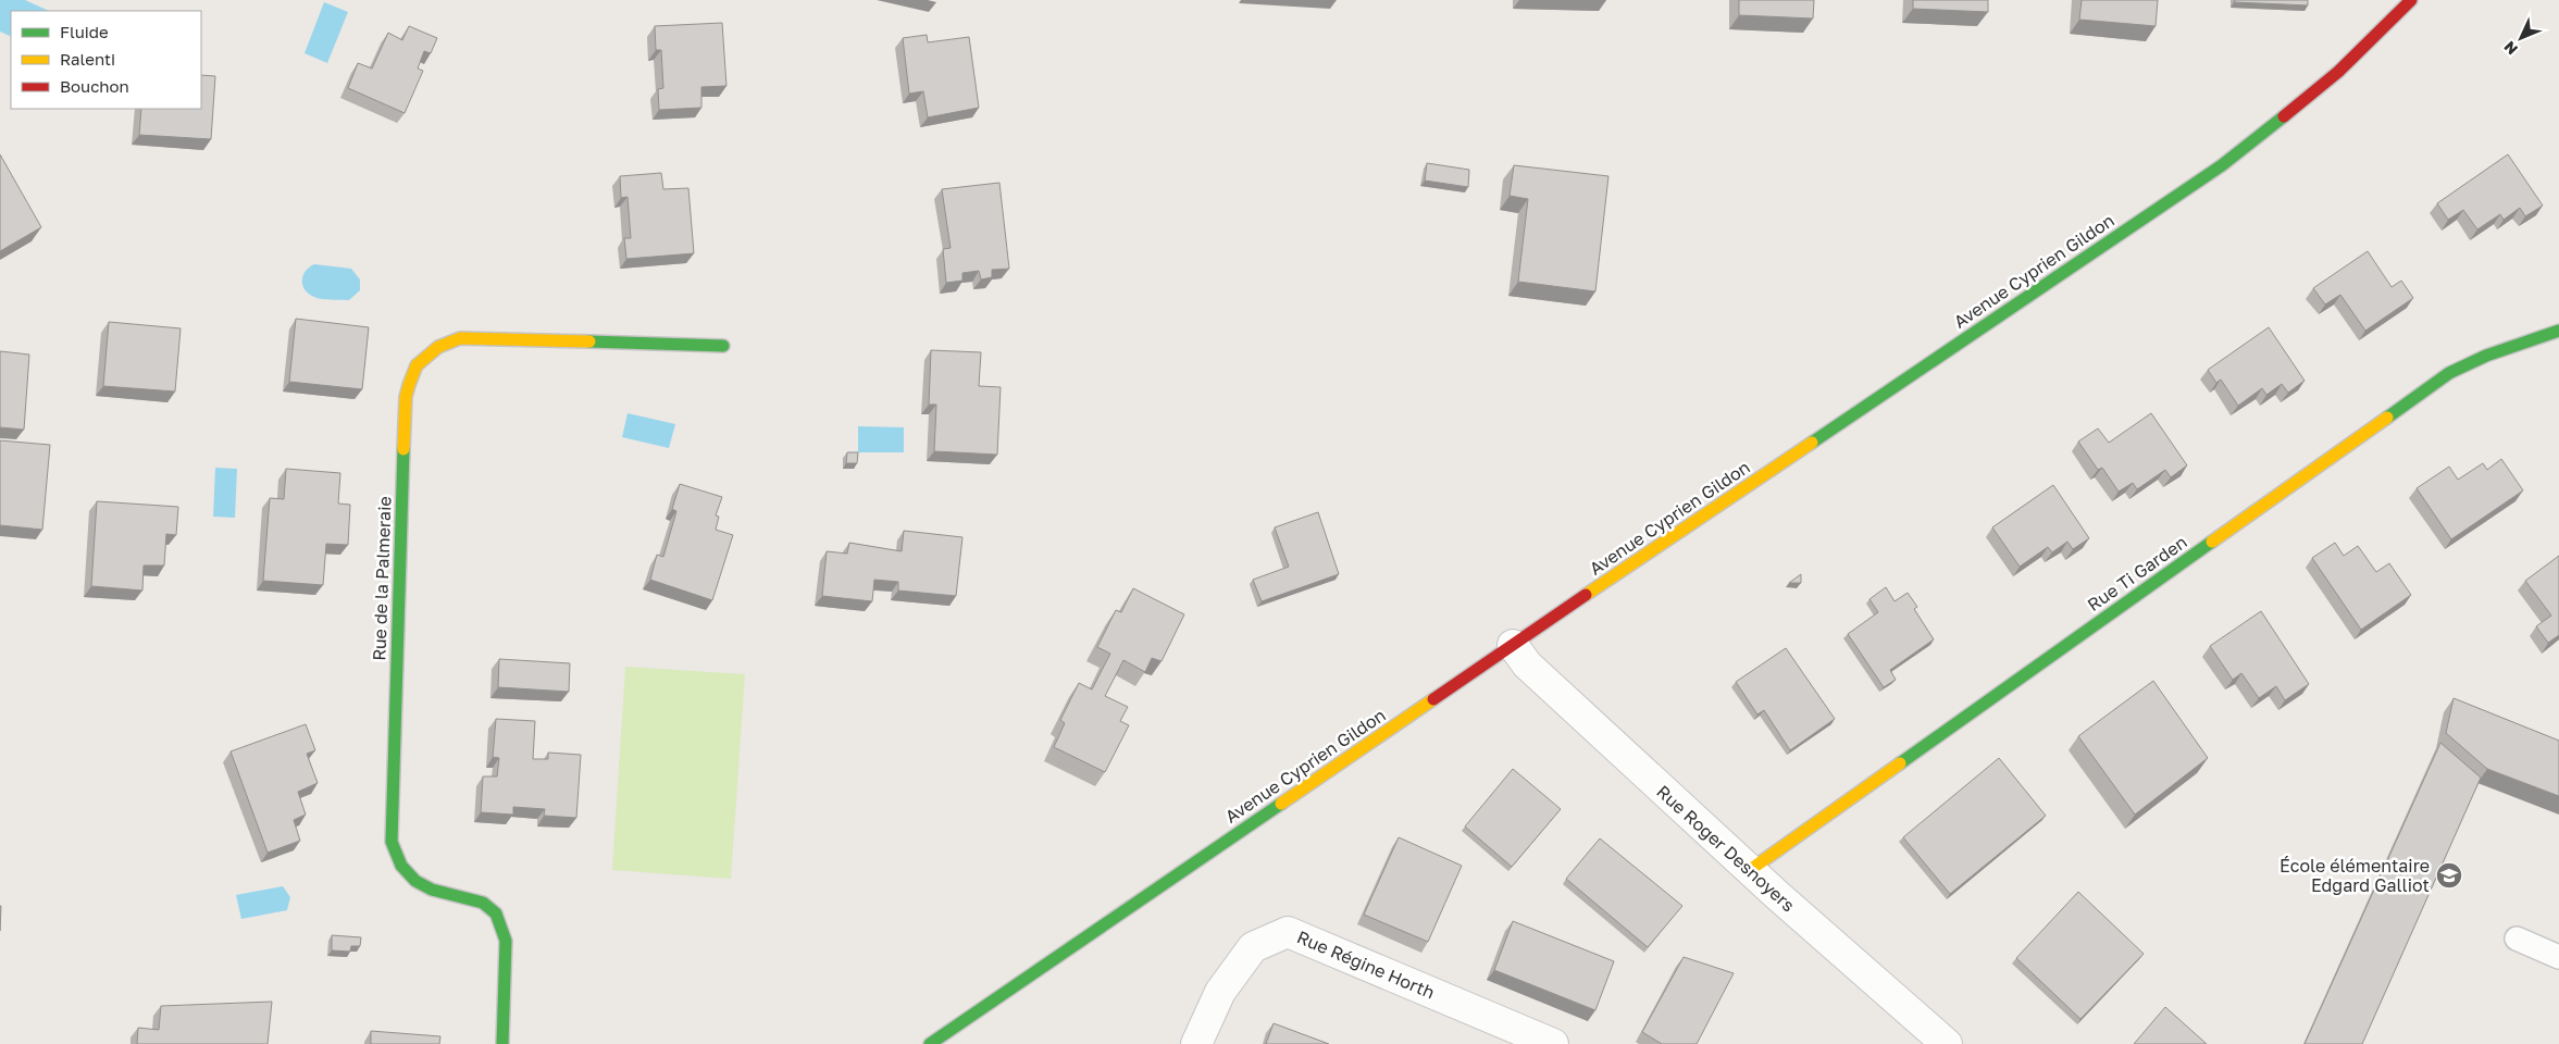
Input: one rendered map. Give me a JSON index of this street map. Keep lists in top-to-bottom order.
{
  "streets": {
    "street": [
      "Avenue Cyprien Gildon",
      "Rue Ti Garden",
      "Rue de la Palmeraie",
      "Rue Roger Desnoyers",
      "Rue Régine Horth"
    ]
  },
  "crossings": [
    ["Avenue Cyprien Gildon", "Rue Roger Desnoyers"],
    ["Rue Ti Garden", "Rue Roger Desnoyers"]
  ],
  "places": {
    "school or university": ["École élémentaire Edgard Galliot"]
  },
  "legend": ["Fluide", "Ralenti", "Bouchon"],
  "north": "bottom left"
}
